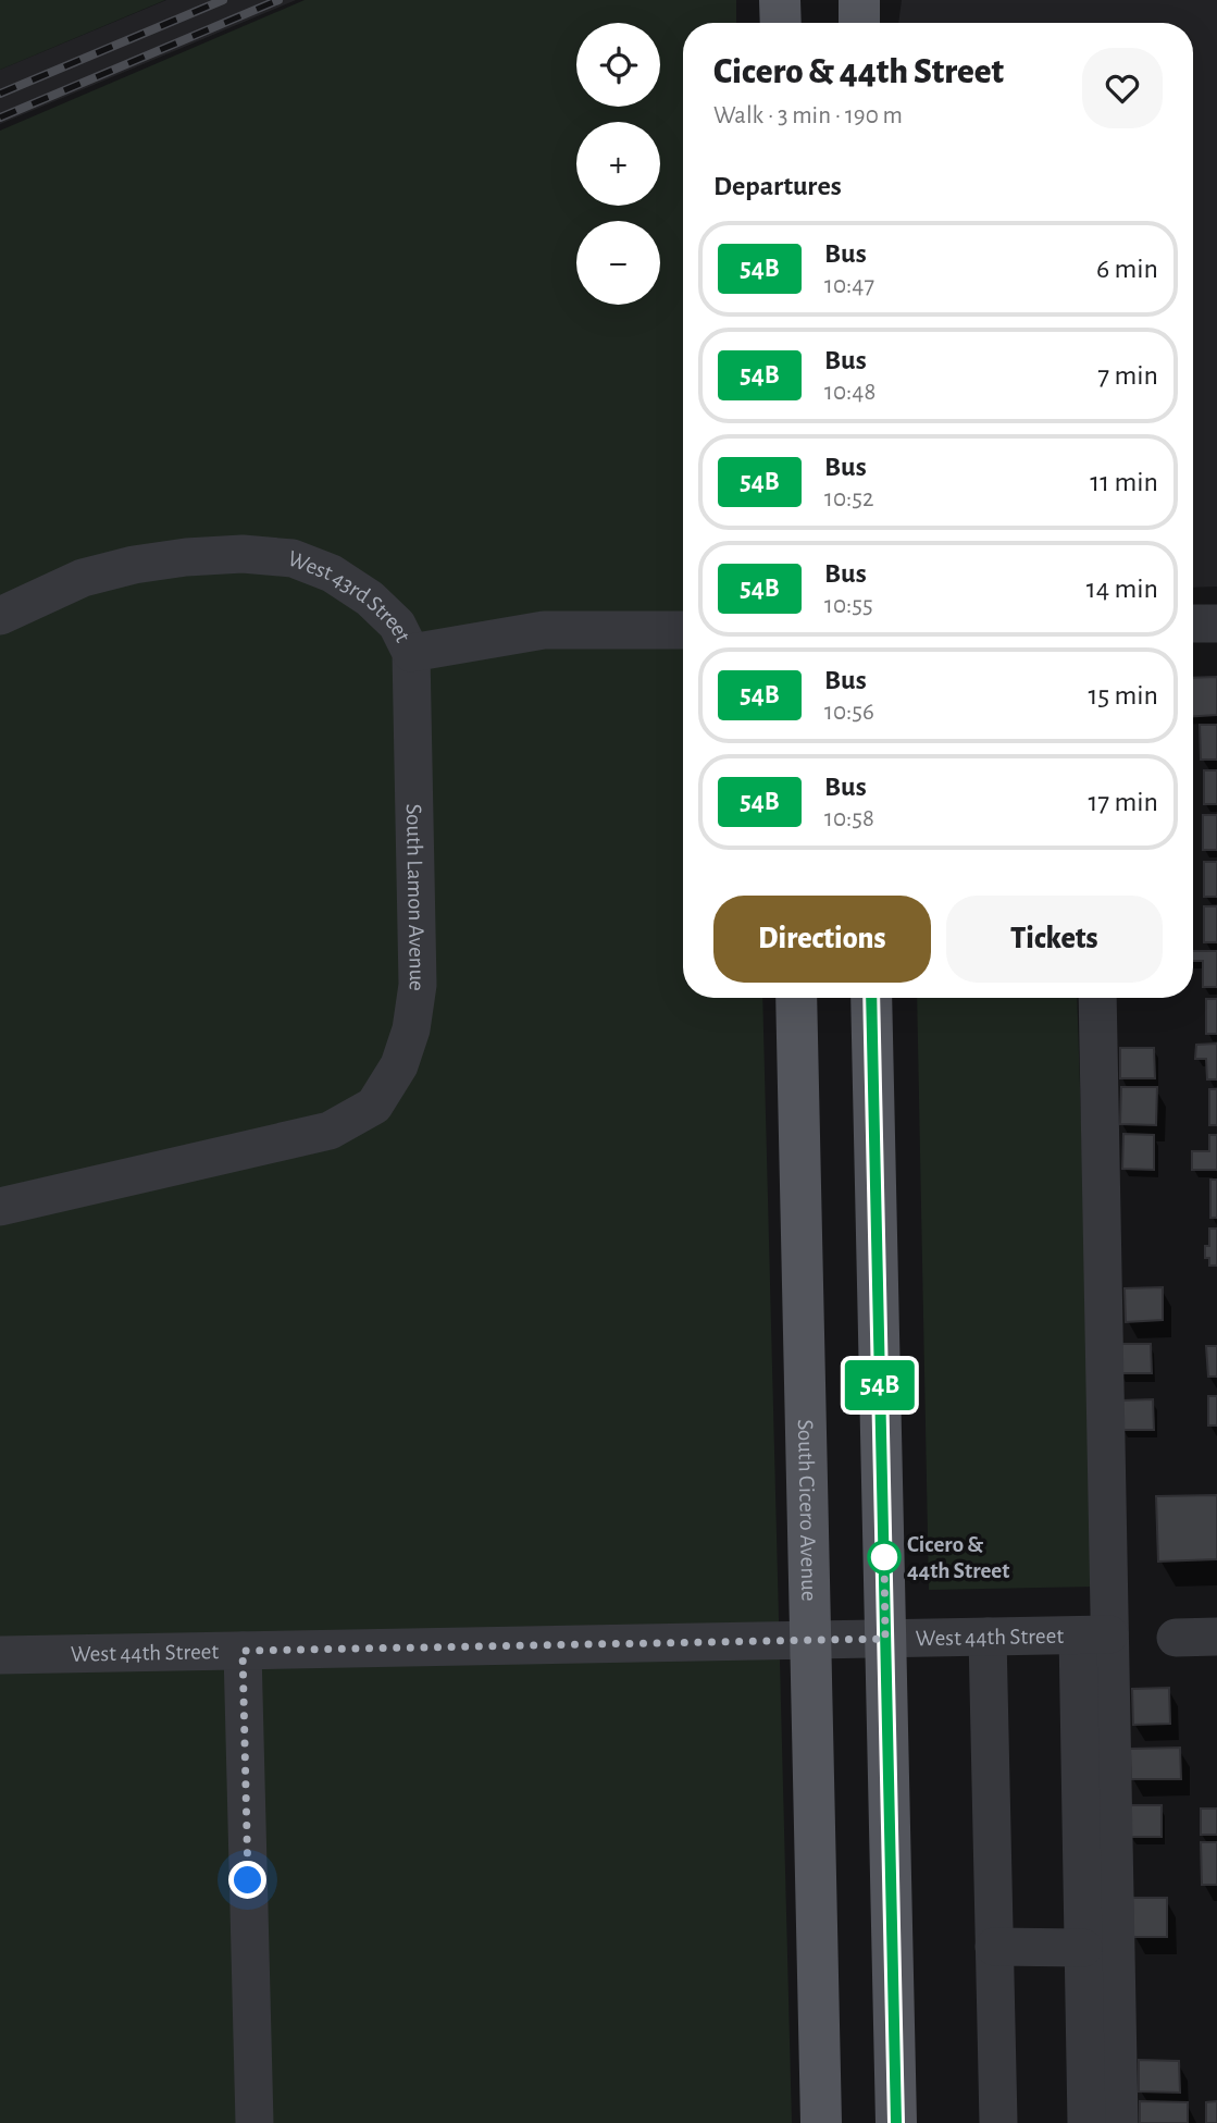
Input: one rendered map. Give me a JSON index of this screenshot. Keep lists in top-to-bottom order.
{
  "streets": {
    "main road": ["South Cicero Avenue"],
    "street": ["West 43rd Street", "South Lamon Avenue", "West 44th Street"]
  },
  "crossings": [
    ["West 43rd Street", "South Lamon Avenue"],
    ["South Cicero Avenue", "West 44th Street"]
  ],
  "places": ["Cicero & 44th Street"],
  "lines": ["bus line 54B"],
  "page": {
    "on_map": "54B",
    "map_buttons": ["+", "−"],
    "heading": [
      ["Cicero & 44th Street", "Walk · 3 min · 190 m"],
      "Departures"
    ],
    "list": [
      {
        "mark": "54B",
        "name": "Bus",
        "note": "10:47",
        "value": "6 min"
      },
      {
        "mark": "54B",
        "name": "Bus",
        "note": "10:48",
        "value": "7 min"
      },
      {
        "mark": "54B",
        "name": "Bus",
        "note": "10:52",
        "value": "11 min"
      },
      {
        "mark": "54B",
        "name": "Bus",
        "note": "10:55",
        "value": "14 min"
      },
      {
        "mark": "54B",
        "name": "Bus",
        "note": "10:56",
        "value": "15 min"
      },
      {
        "mark": "54B",
        "name": "Bus",
        "note": "10:58",
        "value": "17 min"
      }
    ],
    "buttons": ["Directions", "Tickets"]
  }
}
